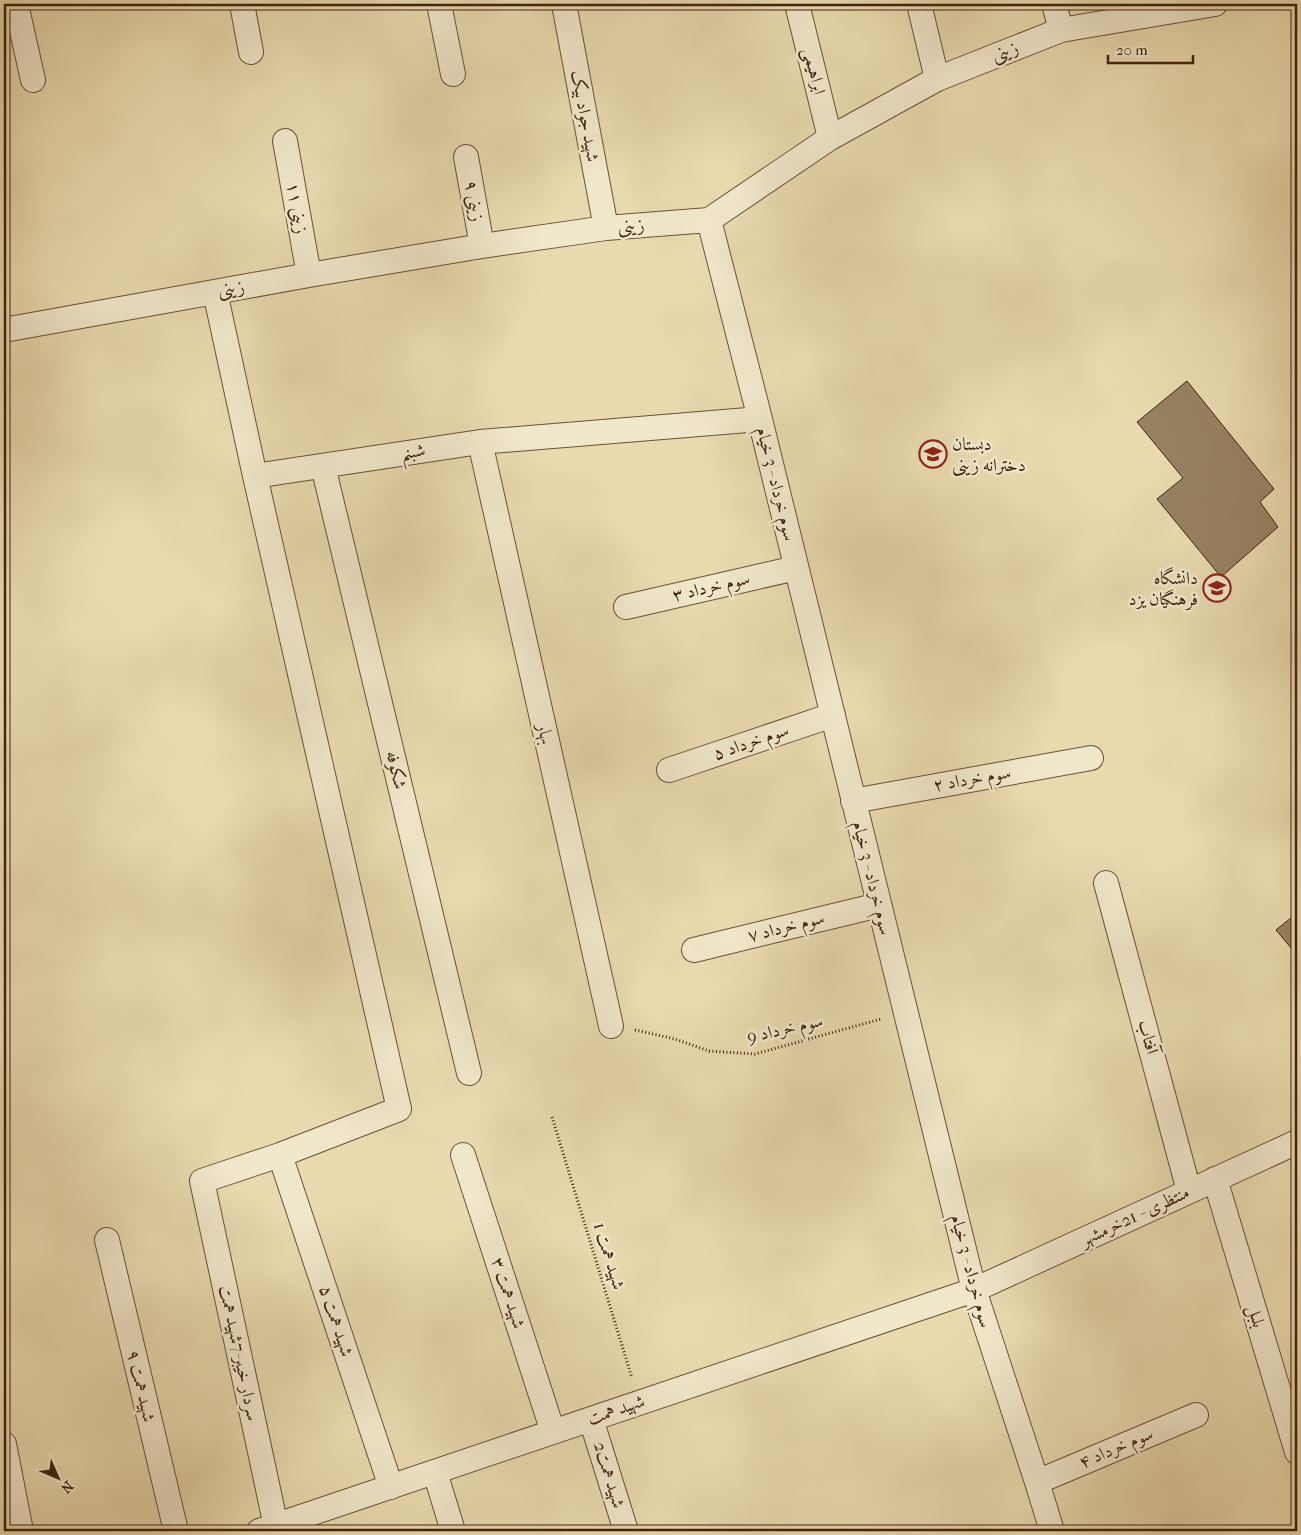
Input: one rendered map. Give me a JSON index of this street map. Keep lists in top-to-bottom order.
{
  "streets": {
    "street": [
      "زینی",
      "ابراهیمی",
      "شهید جواد بیک",
      "زینی ۹",
      "زینی ۱۱",
      "شبنم",
      "سوم خرداد - 3 خیام",
      "سوم خرداد ۳",
      "بهار",
      "سوم خرداد ۵",
      "شکوفه",
      "سوم خرداد ۲",
      "سوم خرداد ۷",
      "آفتاب",
      "منتظری - 21خرمشهر",
      "شهید همت ۳",
      "بلبل",
      "شهید همت ۵",
      "سردار خیبر-7شهید همت",
      "شهید همت ۹",
      "شهید همت",
      "سوم خرداد ۴",
      "2شهید همت"
    ],
    "path": ["سوم خرداد 9", "شهید همت 1"]
  },
  "crossings": [
    ["زینی", "ابراهیمی"],
    ["زینی", "شهید جواد بیک"],
    ["زینی", "زینی ۹"],
    ["زینی", "زینی ۱۱"],
    ["زینی", "سوم خرداد - 3 خیام"],
    ["شبنم", "سوم خرداد - 3 خیام"],
    ["شبنم", "بهار"],
    ["شبنم", "شکوفه"],
    ["سوم خرداد - 3 خیام", "سوم خرداد ۳"],
    ["سوم خرداد - 3 خیام", "سوم خرداد ۵"],
    ["سوم خرداد - 3 خیام", "سوم خرداد ۲"],
    ["سوم خرداد - 3 خیام", "سوم خرداد ۷"],
    ["سوم خرداد - 3 خیام", "سوم خرداد 9"],
    ["سوم خرداد - 3 خیام", "منتظری - 21خرمشهر"],
    ["سوم خرداد - 3 خیام", "شهید همت"],
    ["سوم خرداد - 3 خیام", "سوم خرداد ۴"],
    ["بهار", "سوم خرداد 9"],
    ["آفتاب", "منتظری - 21خرمشهر"],
    ["منتظری - 21خرمشهر", "بلبل"],
    ["منتظری - 21خرمشهر", "شهید همت"],
    ["شهید همت 1", "شهید همت"],
    ["شهید همت ۳", "شهید همت"],
    ["شهید همت ۵", "سردار خیبر-7شهید همت"],
    ["شهید همت ۵", "شهید همت"],
    ["سردار خیبر-7شهید همت", "شهید همت"],
    ["شهید همت", "2شهید همت"]
  ],
  "places": {
    "school or university": ["دبستان دخترانه زینی", "دانشگاه فرهنگیان یزد"]
  },
  "scale_bar": "20 m",
  "north": "bottom right"
}
